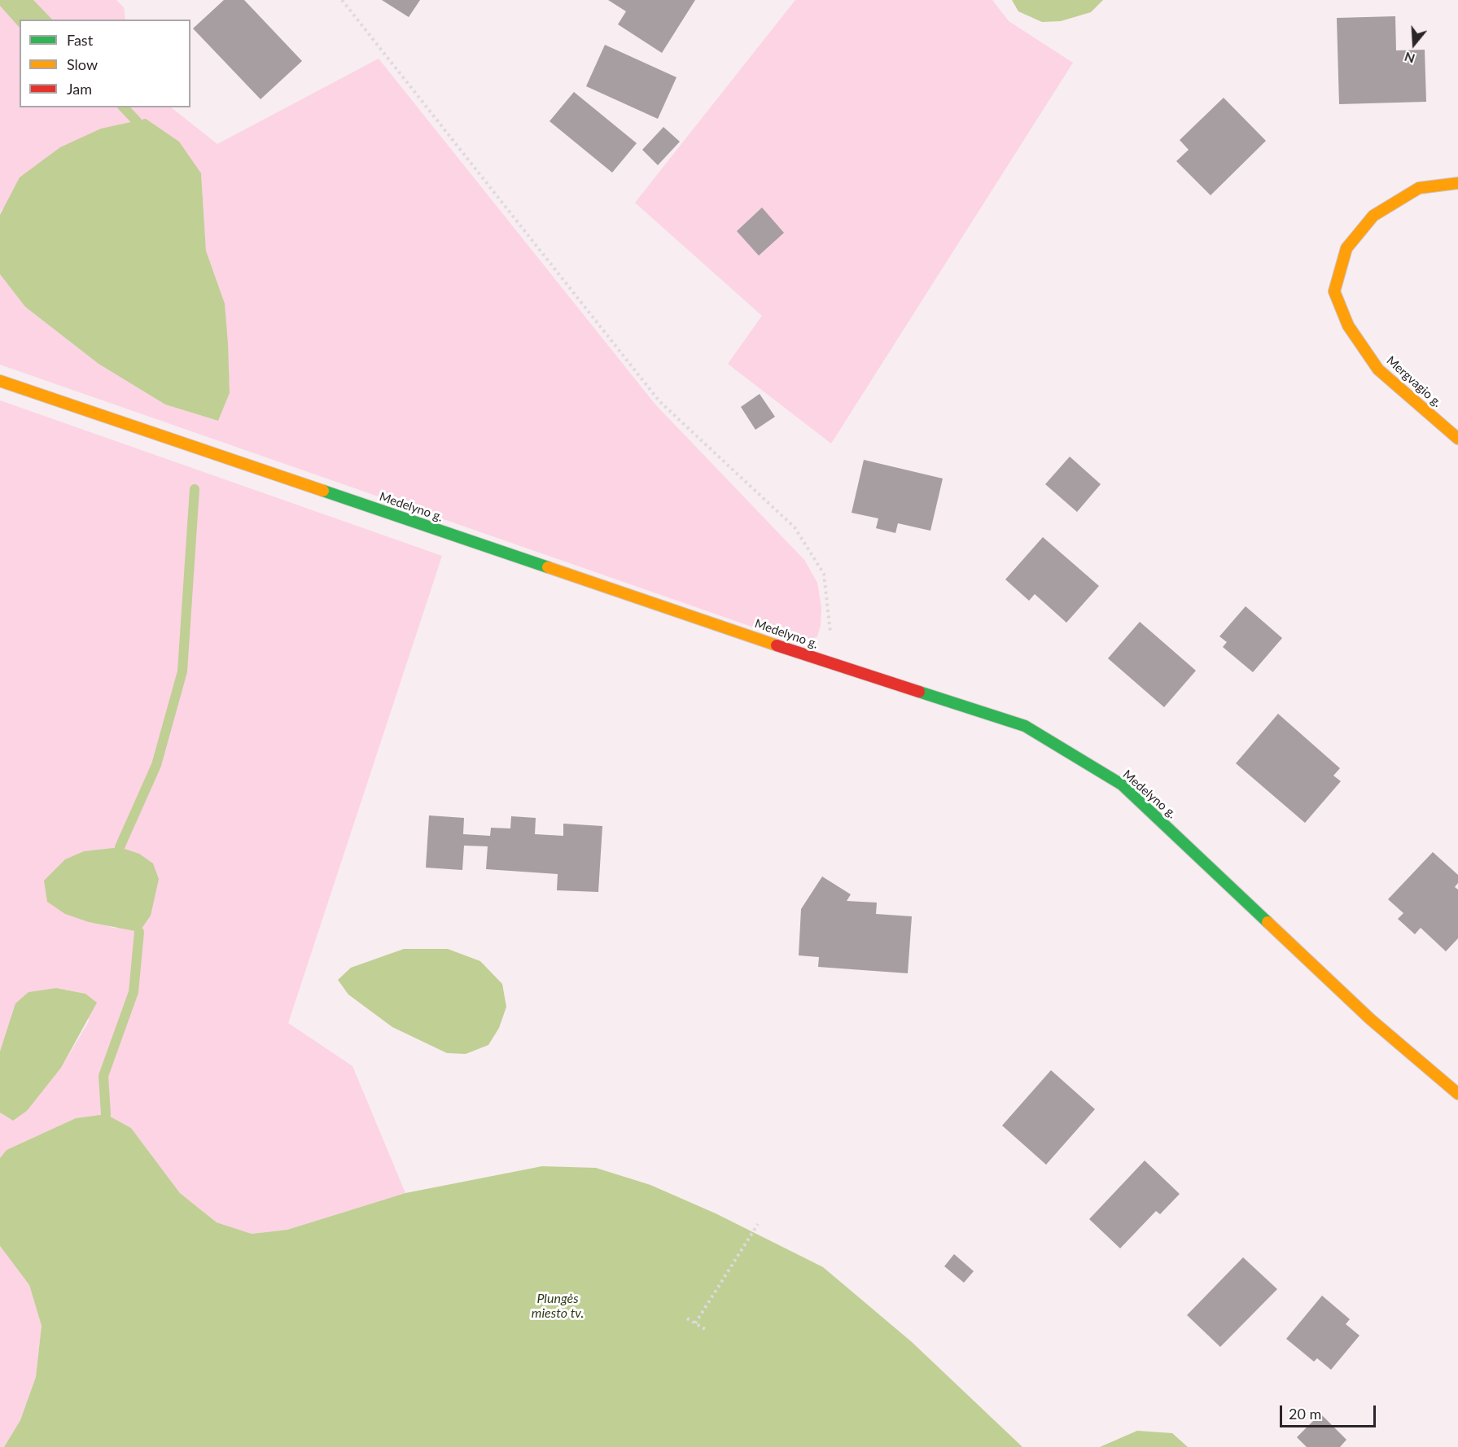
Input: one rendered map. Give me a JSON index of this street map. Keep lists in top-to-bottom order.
{
  "streets": {
    "street": ["Mergvagio g.", "Medelyno g."]
  },
  "water": ["Plungės miesto tv."],
  "legend": ["Fast", "Slow", "Jam"],
  "scale_bar": "20 m",
  "north": "bottom"
}
